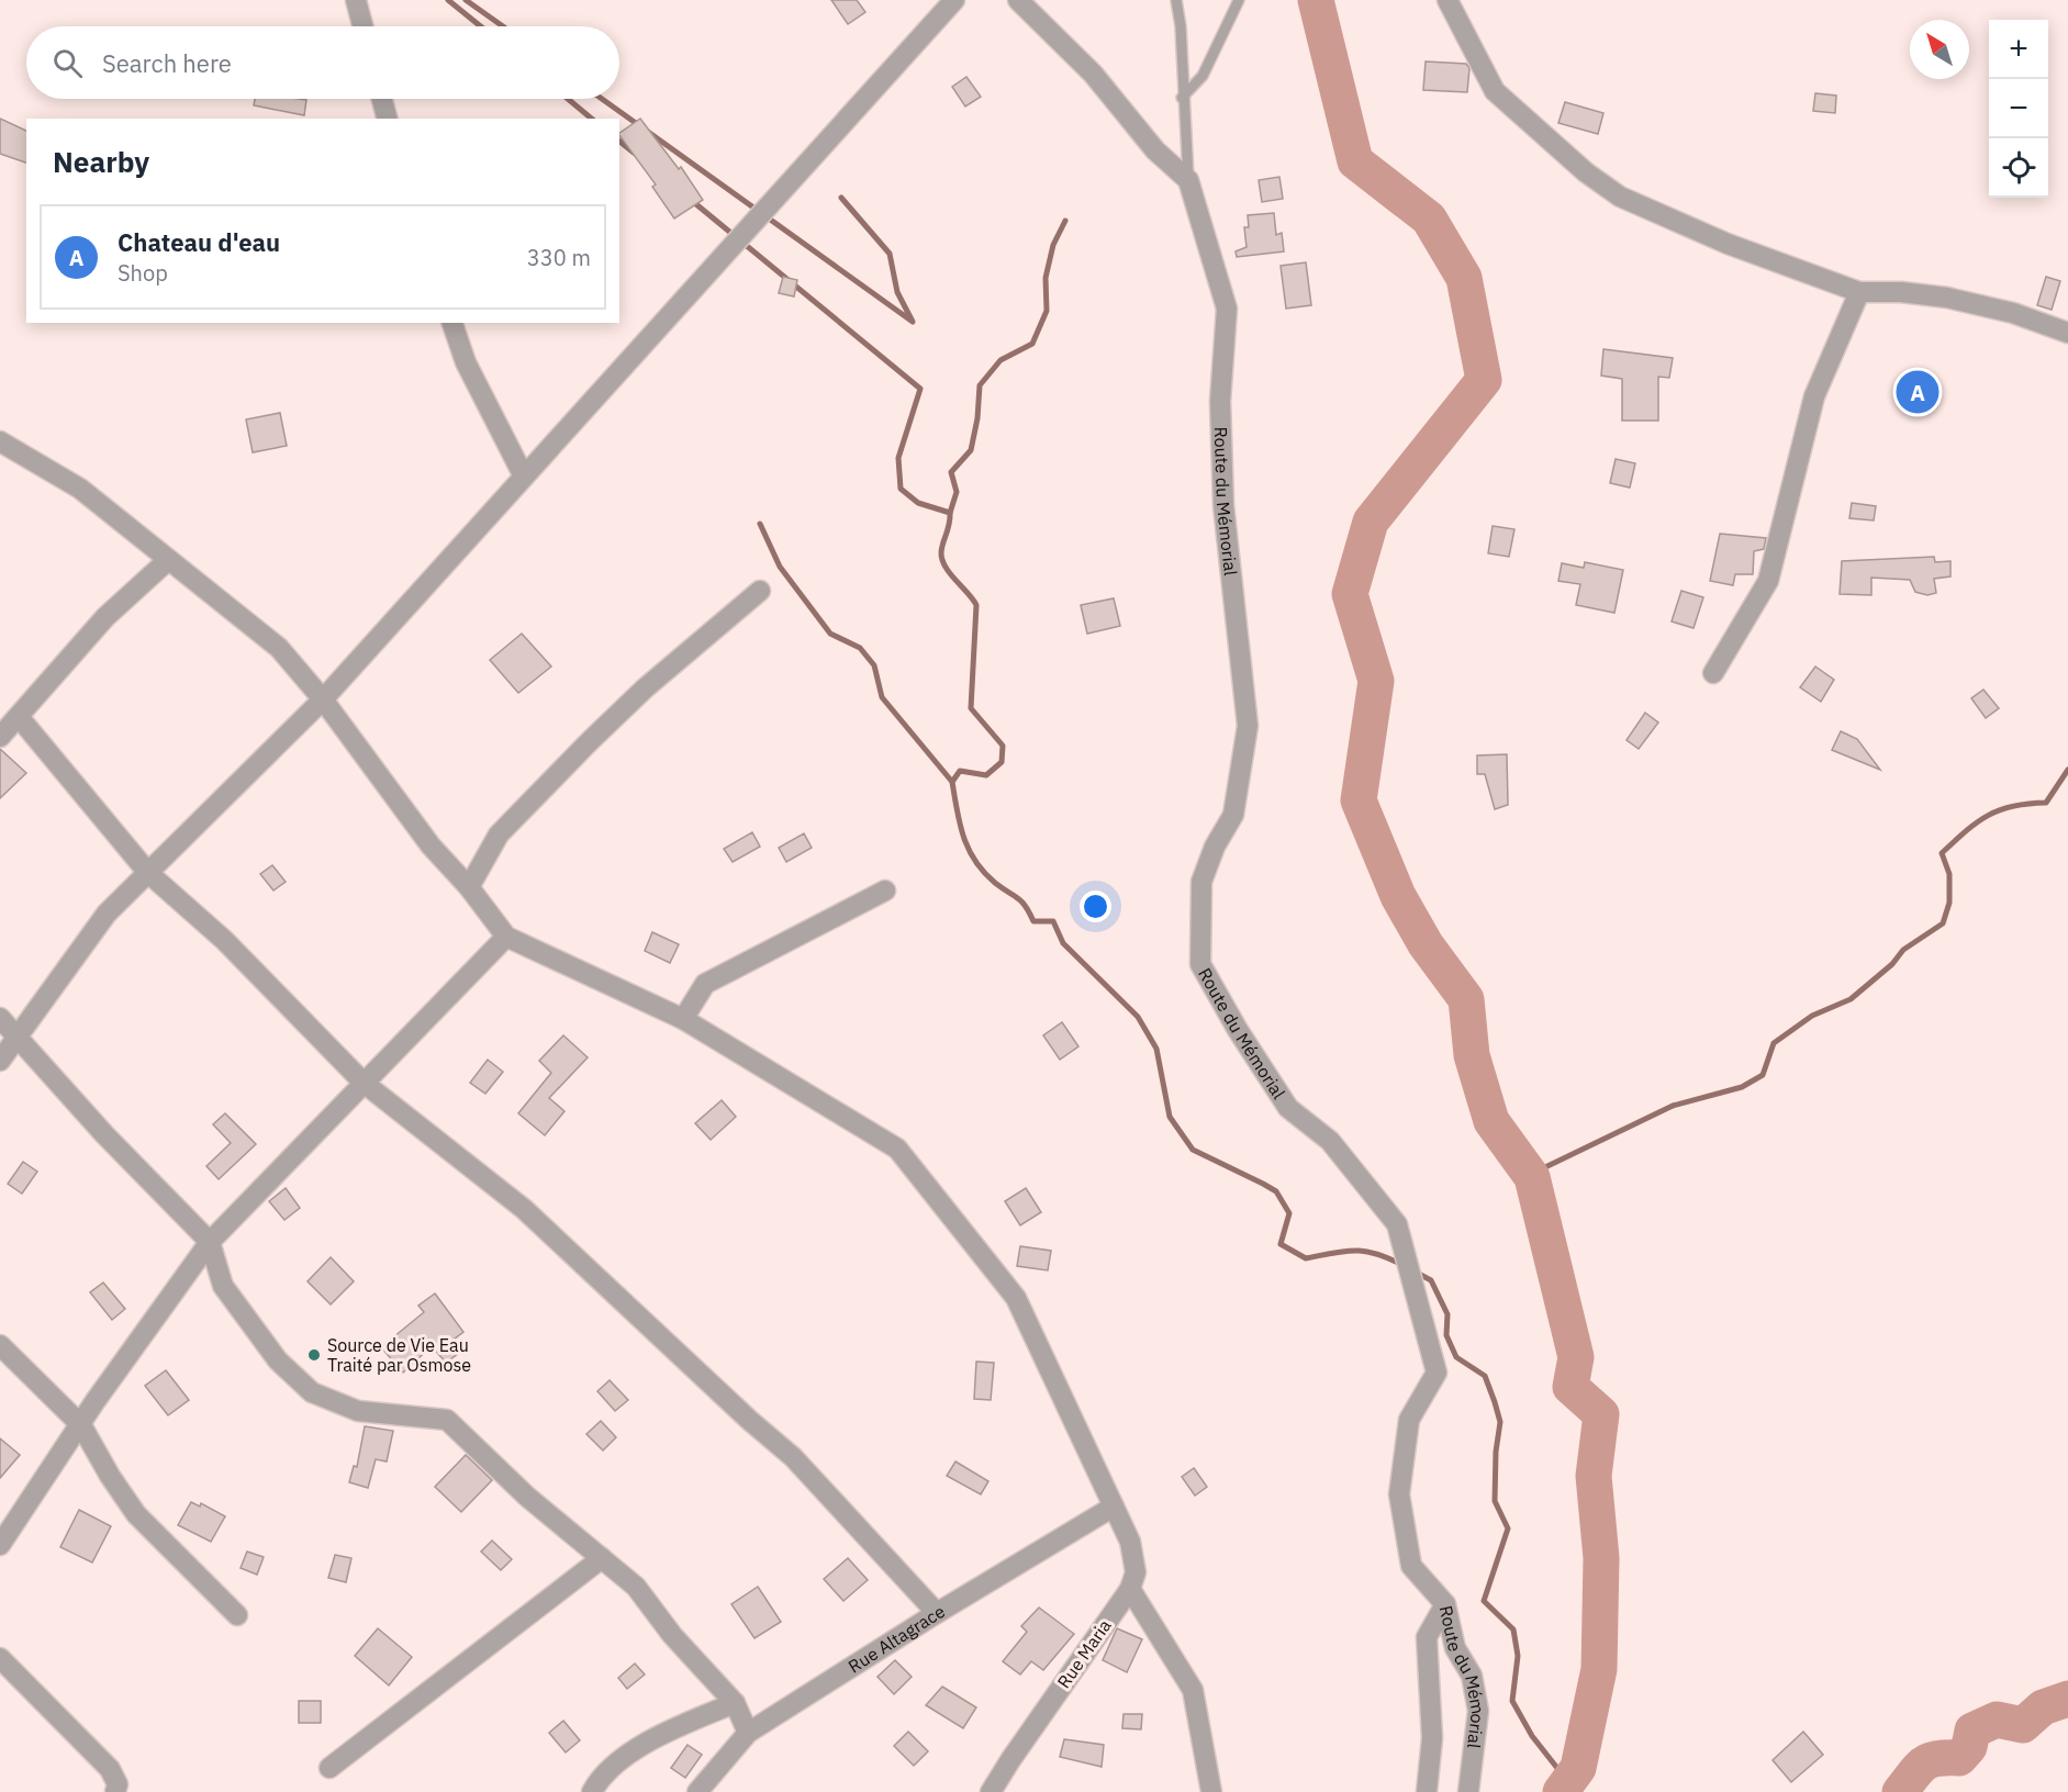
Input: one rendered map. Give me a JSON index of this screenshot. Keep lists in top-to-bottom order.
{
  "streets": {
    "street": ["Route du Mémorial", "Rue Altagrace", "Rue Maria"]
  },
  "crossings": [
    ["Rue Altagrace", "Rue Maria"]
  ],
  "places": ["Source de Vie Eau Traité par Osmose"],
  "north": "top left",
  "page": {
    "map_buttons": ["+", "−"],
    "search": "Search here",
    "heading": "Nearby",
    "list": [
      {
        "mark": "A",
        "name": "Chateau d'eau",
        "note": "Shop",
        "value": "330 m"
      }
    ],
    "pins": "A"
  }
}
